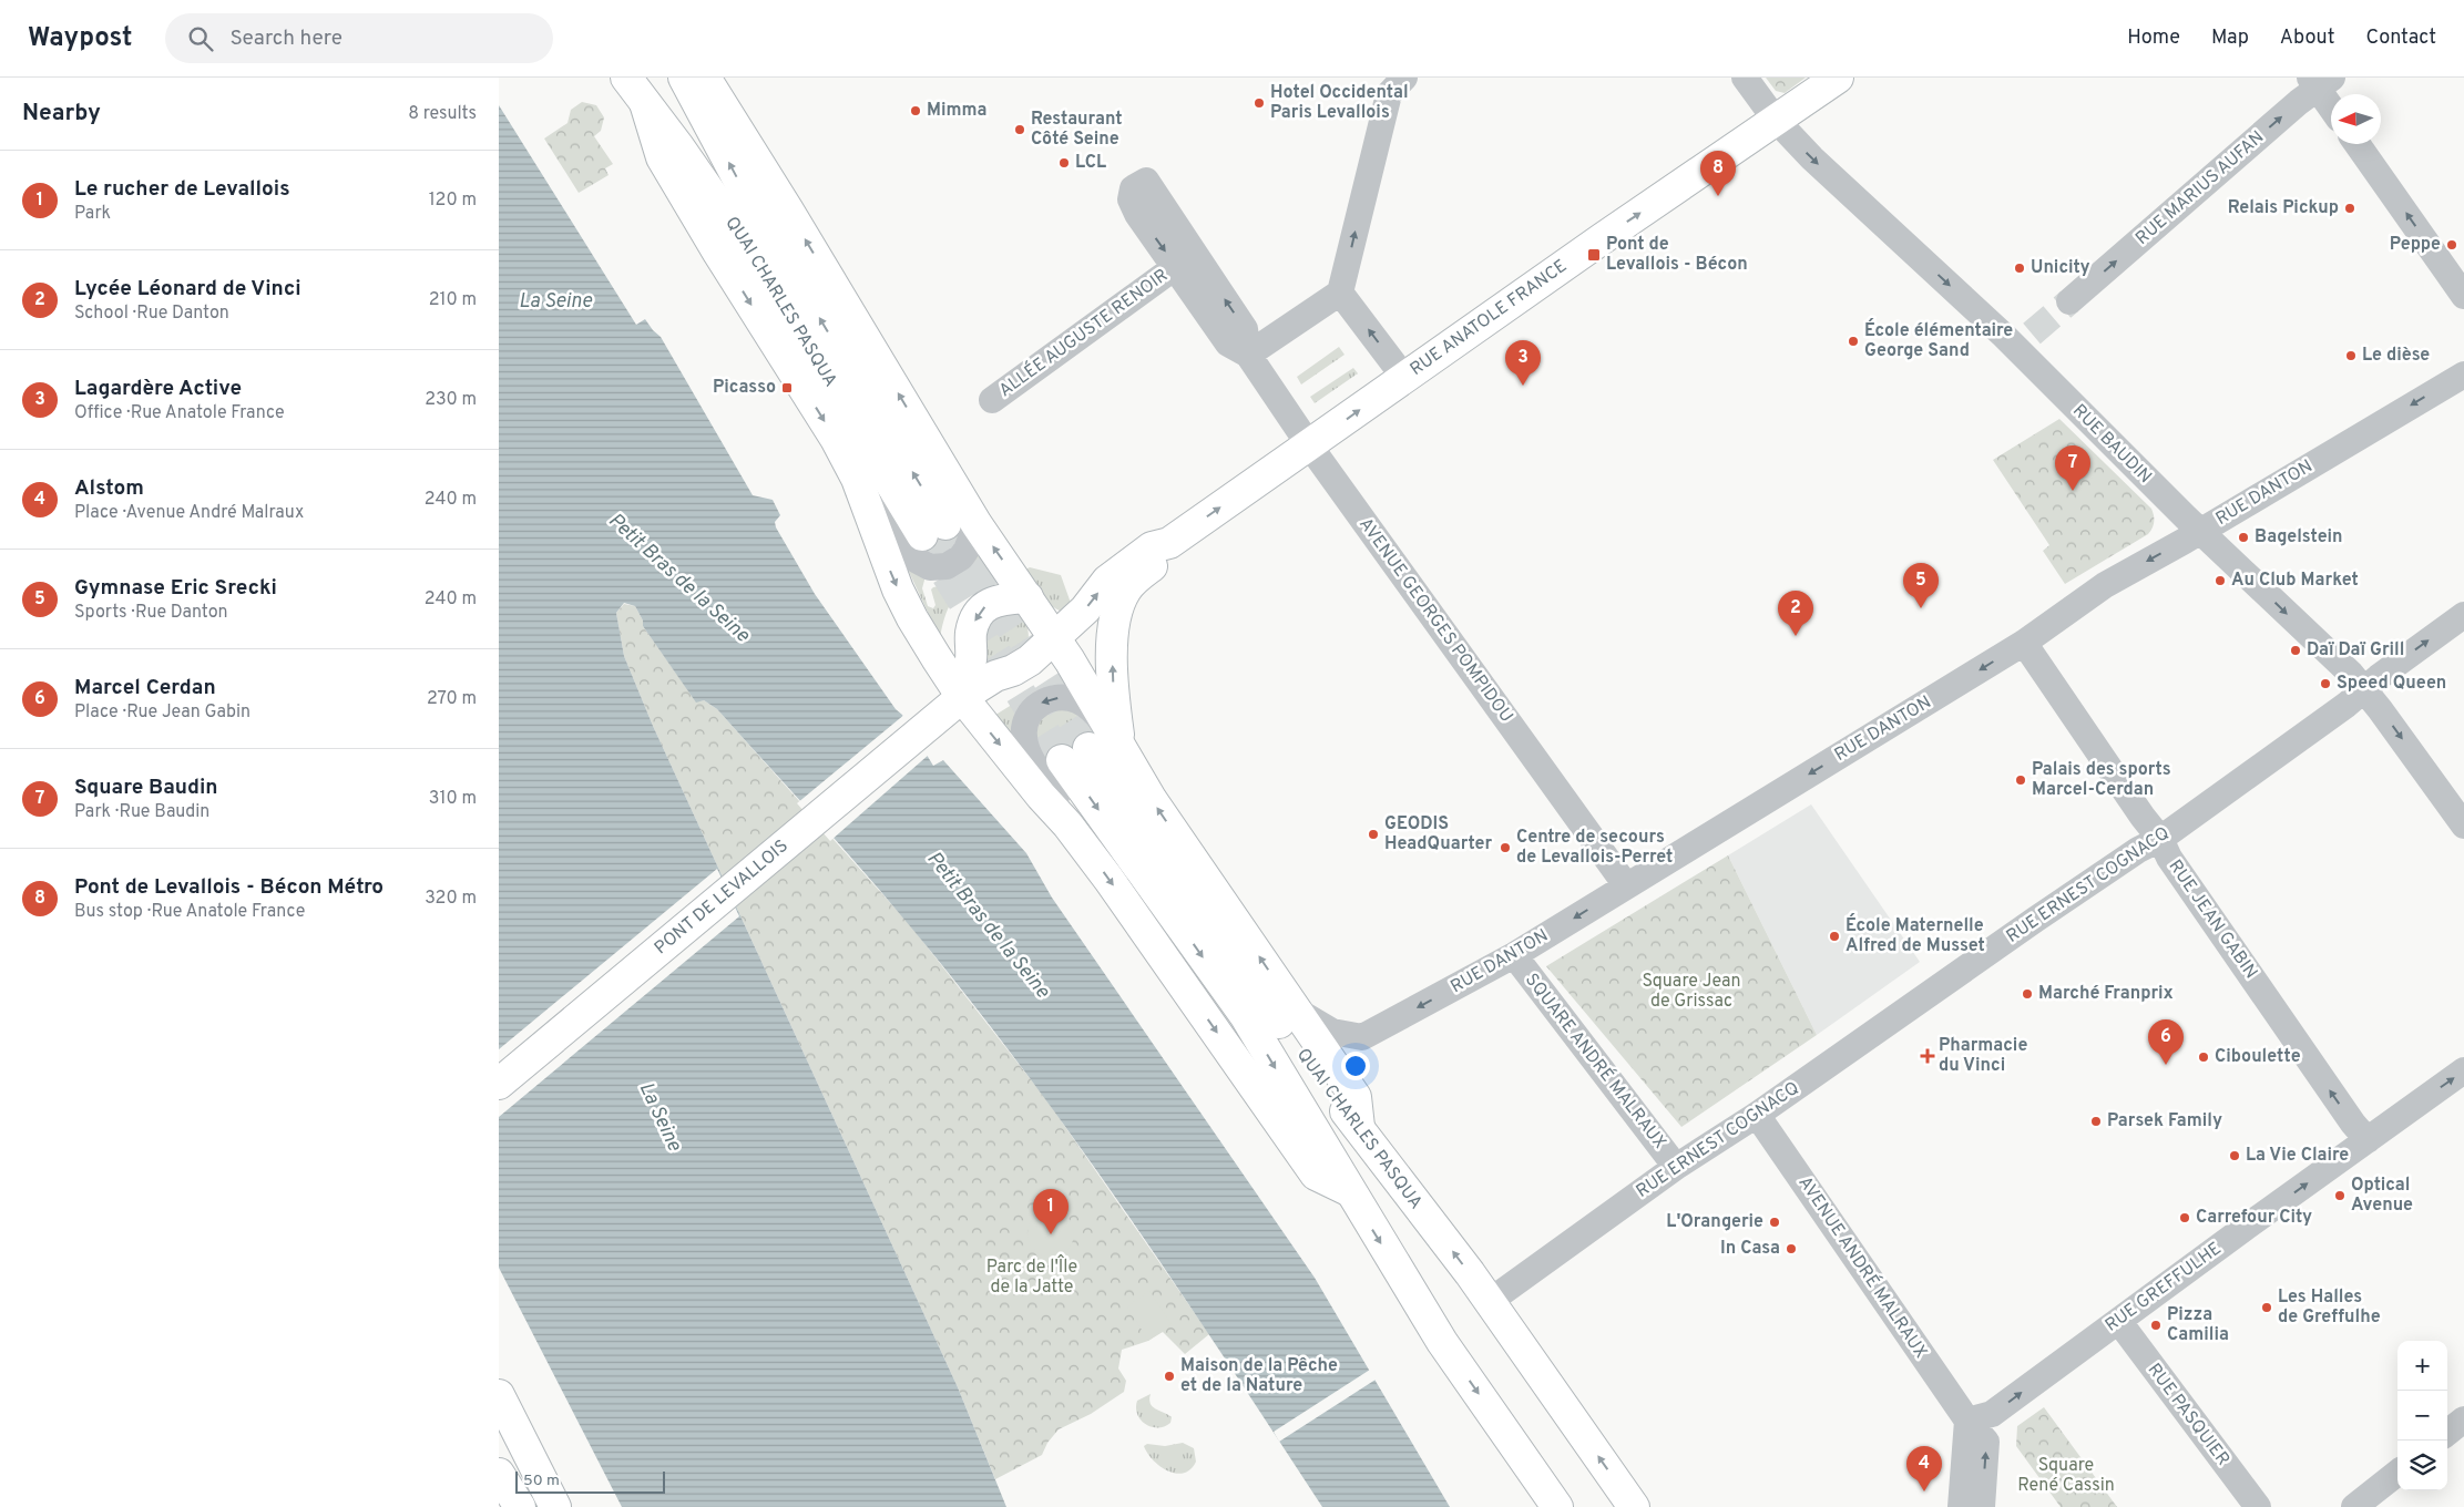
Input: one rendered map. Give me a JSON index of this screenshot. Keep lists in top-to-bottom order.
{
  "streets": {
    "main road": ["QUAI CHARLES PASQUA", "RUE ANATOLE FRANCE", "PONT DE LEVALLOIS"],
    "street": [
      "RUE MARIUS AUFAN",
      "ALLÉE AUGUSTE RENOIR",
      "RUE BAUDIN",
      "RUE DANTON",
      "AVENUE GEORGES POMPIDOU",
      "RUE ERNEST COGNACQ",
      "RUE JEAN GABIN",
      "SQUARE ANDRÉ MALRAUX",
      "AVENUE ANDRÉ MALRAUX",
      "RUE GREFFULHE",
      "RUE PASQUIER"
    ]
  },
  "crossings": [
    ["QUAI CHARLES PASQUA", "RUE ERNEST COGNACQ"],
    ["RUE ANATOLE FRANCE", "RUE BAUDIN"],
    ["RUE ANATOLE FRANCE", "AVENUE GEORGES POMPIDOU"],
    ["RUE ANATOLE FRANCE", "PONT DE LEVALLOIS"],
    ["ALLÉE AUGUSTE RENOIR", "AVENUE GEORGES POMPIDOU"],
    ["RUE BAUDIN", "RUE DANTON"],
    ["RUE BAUDIN", "RUE ERNEST COGNACQ"],
    ["RUE DANTON", "AVENUE GEORGES POMPIDOU"],
    ["RUE DANTON", "RUE JEAN GABIN"],
    ["RUE DANTON", "SQUARE ANDRÉ MALRAUX"],
    ["RUE ERNEST COGNACQ", "RUE JEAN GABIN"],
    ["RUE ERNEST COGNACQ", "SQUARE ANDRÉ MALRAUX"],
    ["RUE ERNEST COGNACQ", "AVENUE ANDRÉ MALRAUX"],
    ["RUE JEAN GABIN", "RUE GREFFULHE"],
    ["AVENUE ANDRÉ MALRAUX", "RUE GREFFULHE"],
    ["RUE GREFFULHE", "RUE PASQUIER"]
  ],
  "one_way": [
    "RUE MARIUS AUFAN",
    "RUE ANATOLE FRANCE",
    "RUE BAUDIN",
    "RUE DANTON",
    "RUE JEAN GABIN",
    "RUE GREFFULHE"
  ],
  "water": ["La Seine", "Petit Bras de la Seine"],
  "parks": ["Square Jean de Grissac", "Parc de l'Île de la Jatte", "Square René Cassin"],
  "places": {
    "other": [
      "Hotel Occidental Paris Levallois",
      "Mimma",
      "Restaurant Côté Seine",
      "LCL",
      "Relais Pickup",
      "Peppe",
      "Unicity",
      "École élémentaire George Sand",
      "Le dièse",
      "Bagelstein",
      "Au Club Market",
      "Daï Daï Grill",
      "Speed Queen",
      "Palais des sports Marcel-Cerdan",
      "GEODIS HeadQuarter",
      "Centre de secours de Levallois-Perret",
      "École Maternelle Alfred de Musset",
      "Marché Franprix",
      "Ciboulette",
      "Parsek Family",
      "La Vie Claire",
      "Optical Avenue",
      "Carrefour City",
      "L'Orangerie",
      "In Casa",
      "Les Halles de Greffulhe",
      "Pizza Camilia",
      "Maison de la Pêche et de la Nature"
    ],
    "transit": ["Pont de Levallois - Bécon", "Picasso"],
    "health": ["Pharmacie du Vinci"]
  },
  "scale_bar": "50 m",
  "north": "left",
  "page": {
    "header": "Waypost",
    "search": "Search here",
    "nav": [
      "Home",
      "Map",
      "About",
      "Contact"
    ],
    "heading": ["Nearby", "8 results"],
    "list": [
      {
        "mark": "1",
        "name": "Le rucher de Levallois",
        "note": "Park",
        "value": "120 m"
      },
      {
        "mark": "2",
        "name": "Lycée Léonard de Vinci",
        "note": "School · Rue Danton",
        "value": "210 m"
      },
      {
        "mark": "3",
        "name": "Lagardère Active",
        "note": "Office · Rue Anatole France",
        "value": "230 m"
      },
      {
        "mark": "4",
        "name": "Alstom",
        "note": "Place · Avenue André Malraux",
        "value": "240 m"
      },
      {
        "mark": "5",
        "name": "Gymnase Eric Srecki",
        "note": "Sports · Rue Danton",
        "value": "240 m"
      },
      {
        "mark": "6",
        "name": "Marcel Cerdan",
        "note": "Place · Rue Jean Gabin",
        "value": "270 m"
      },
      {
        "mark": "7",
        "name": "Square Baudin",
        "note": "Park · Rue Baudin",
        "value": "310 m"
      },
      {
        "mark": "8",
        "name": "Pont de Levallois - Bécon Métro",
        "note": "Bus stop · Rue Anatole France",
        "value": "320 m"
      }
    ],
    "pins": [
      "8",
      "3",
      "7",
      "5",
      "2",
      "6",
      "1",
      "4"
    ],
    "map_buttons": ["+", "−"],
    "scale": "50 m"
  }
}
